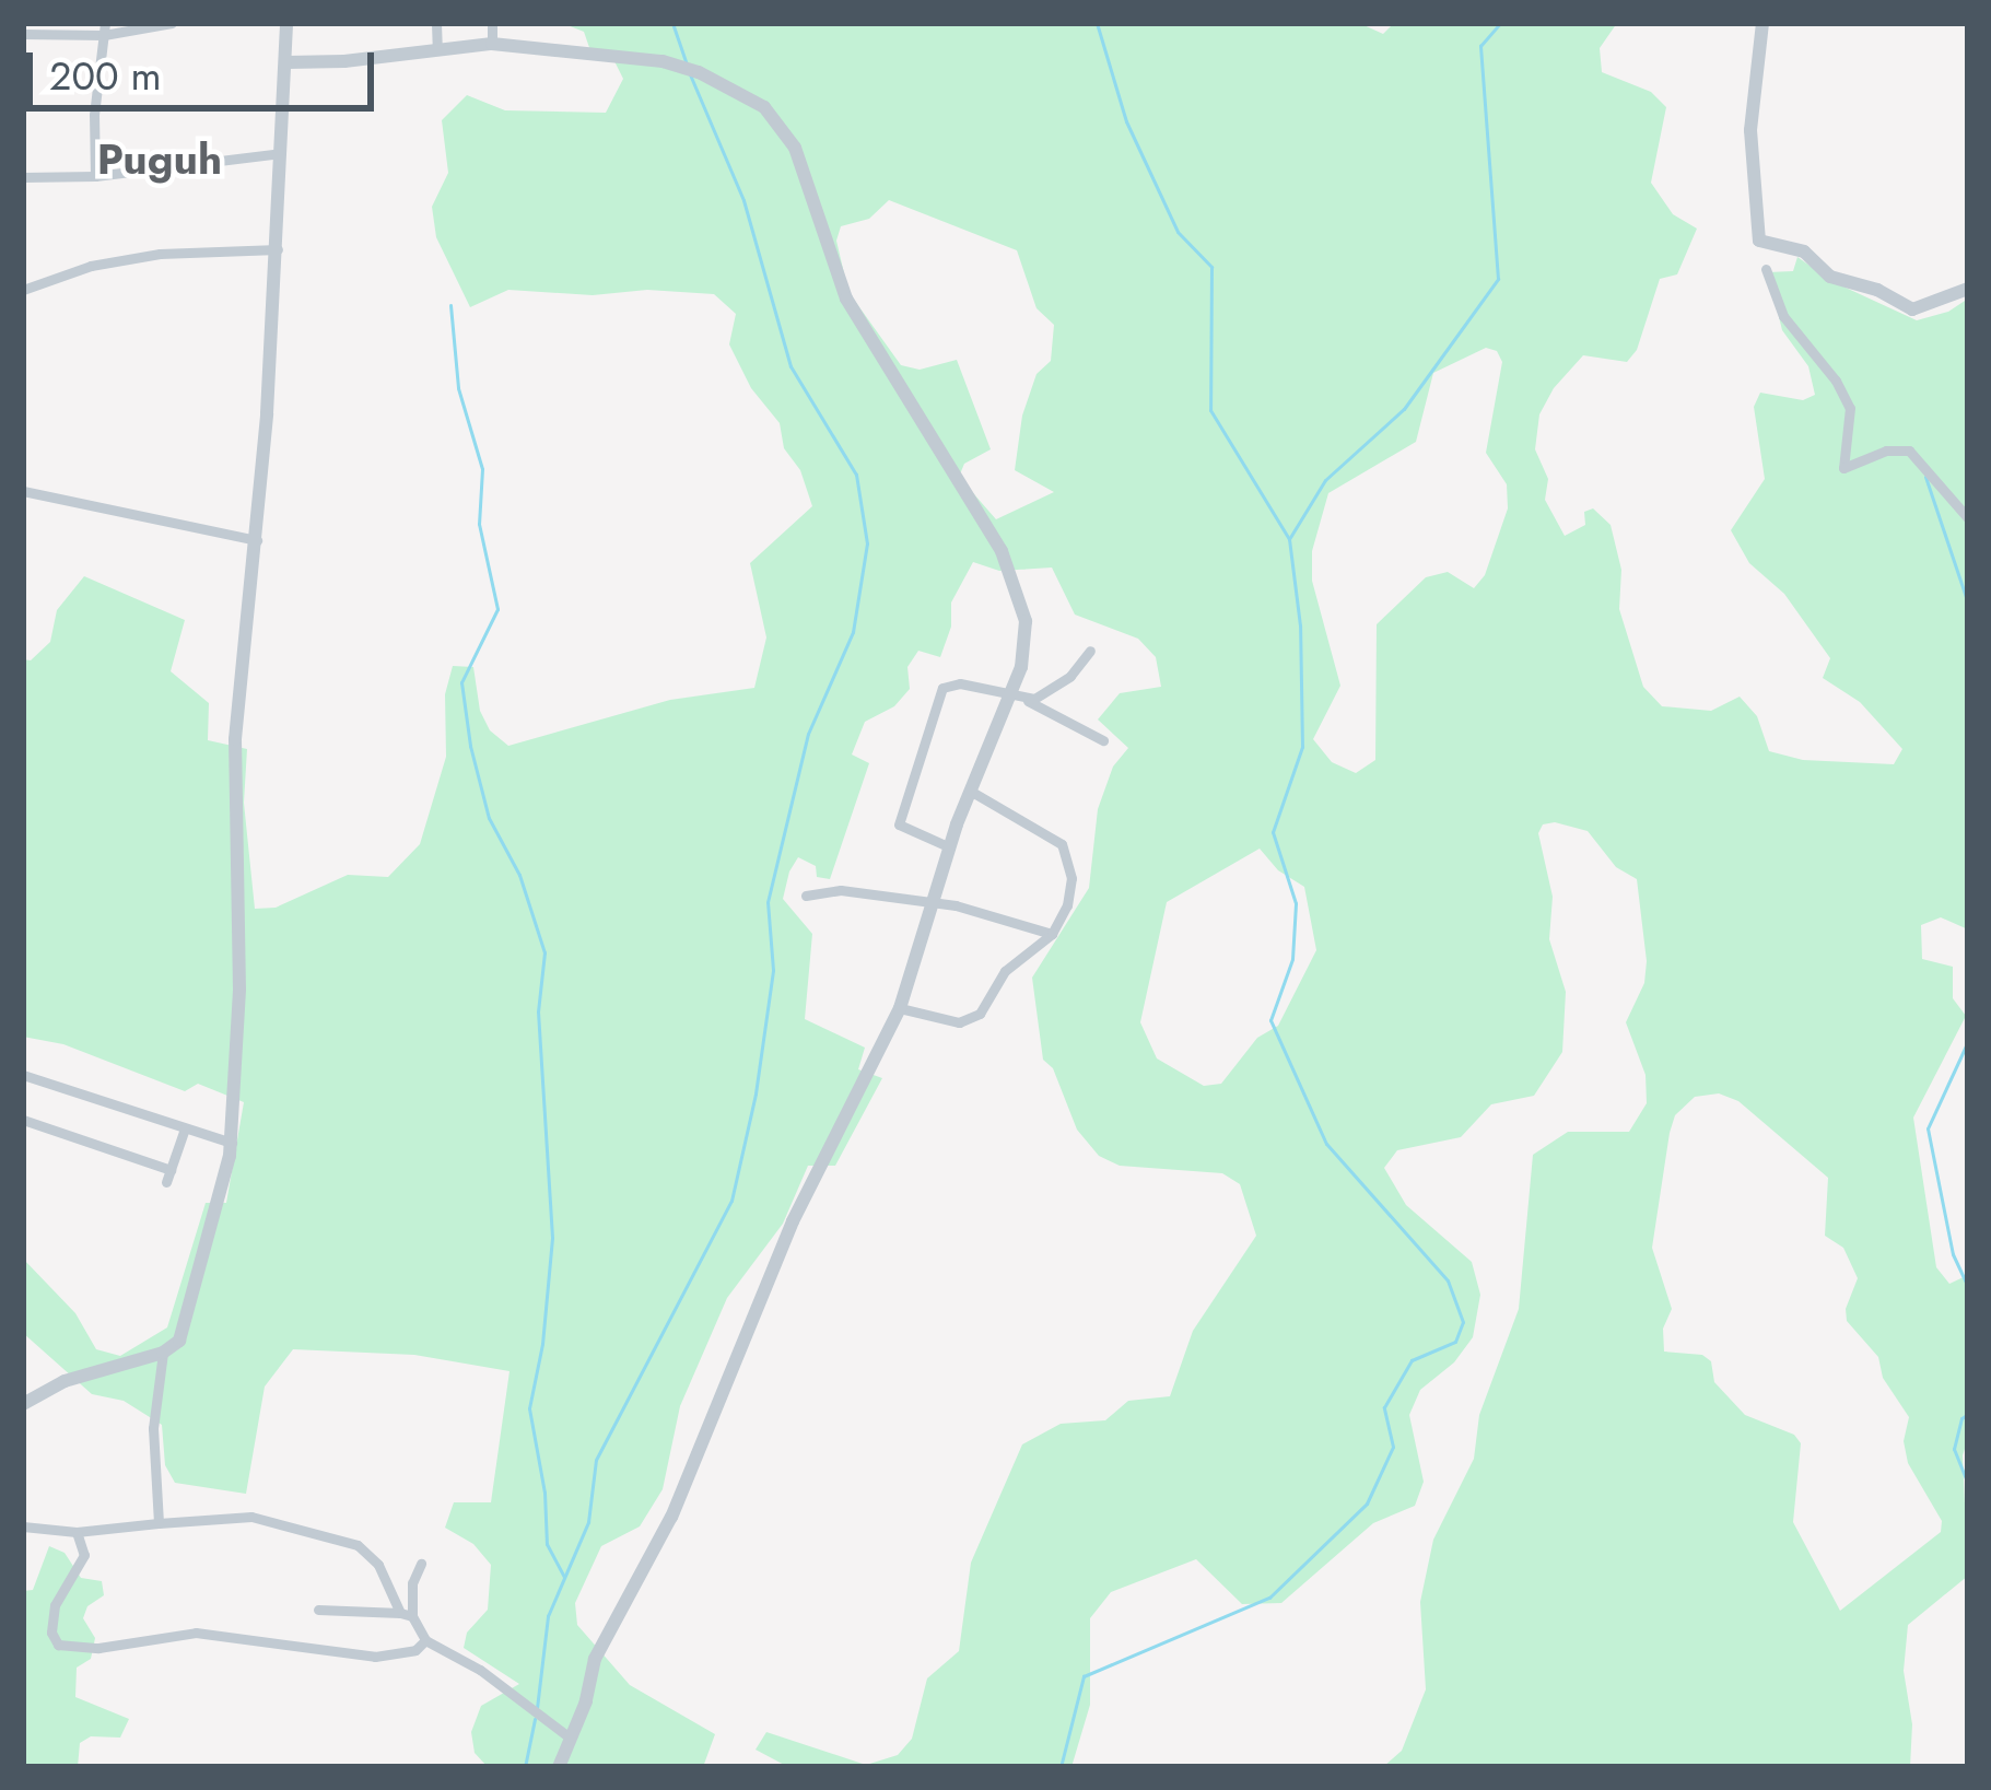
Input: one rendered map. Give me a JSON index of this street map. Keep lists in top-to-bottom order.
{
  "districts": ["Puguh"],
  "scale_bar": "200 m"
}
